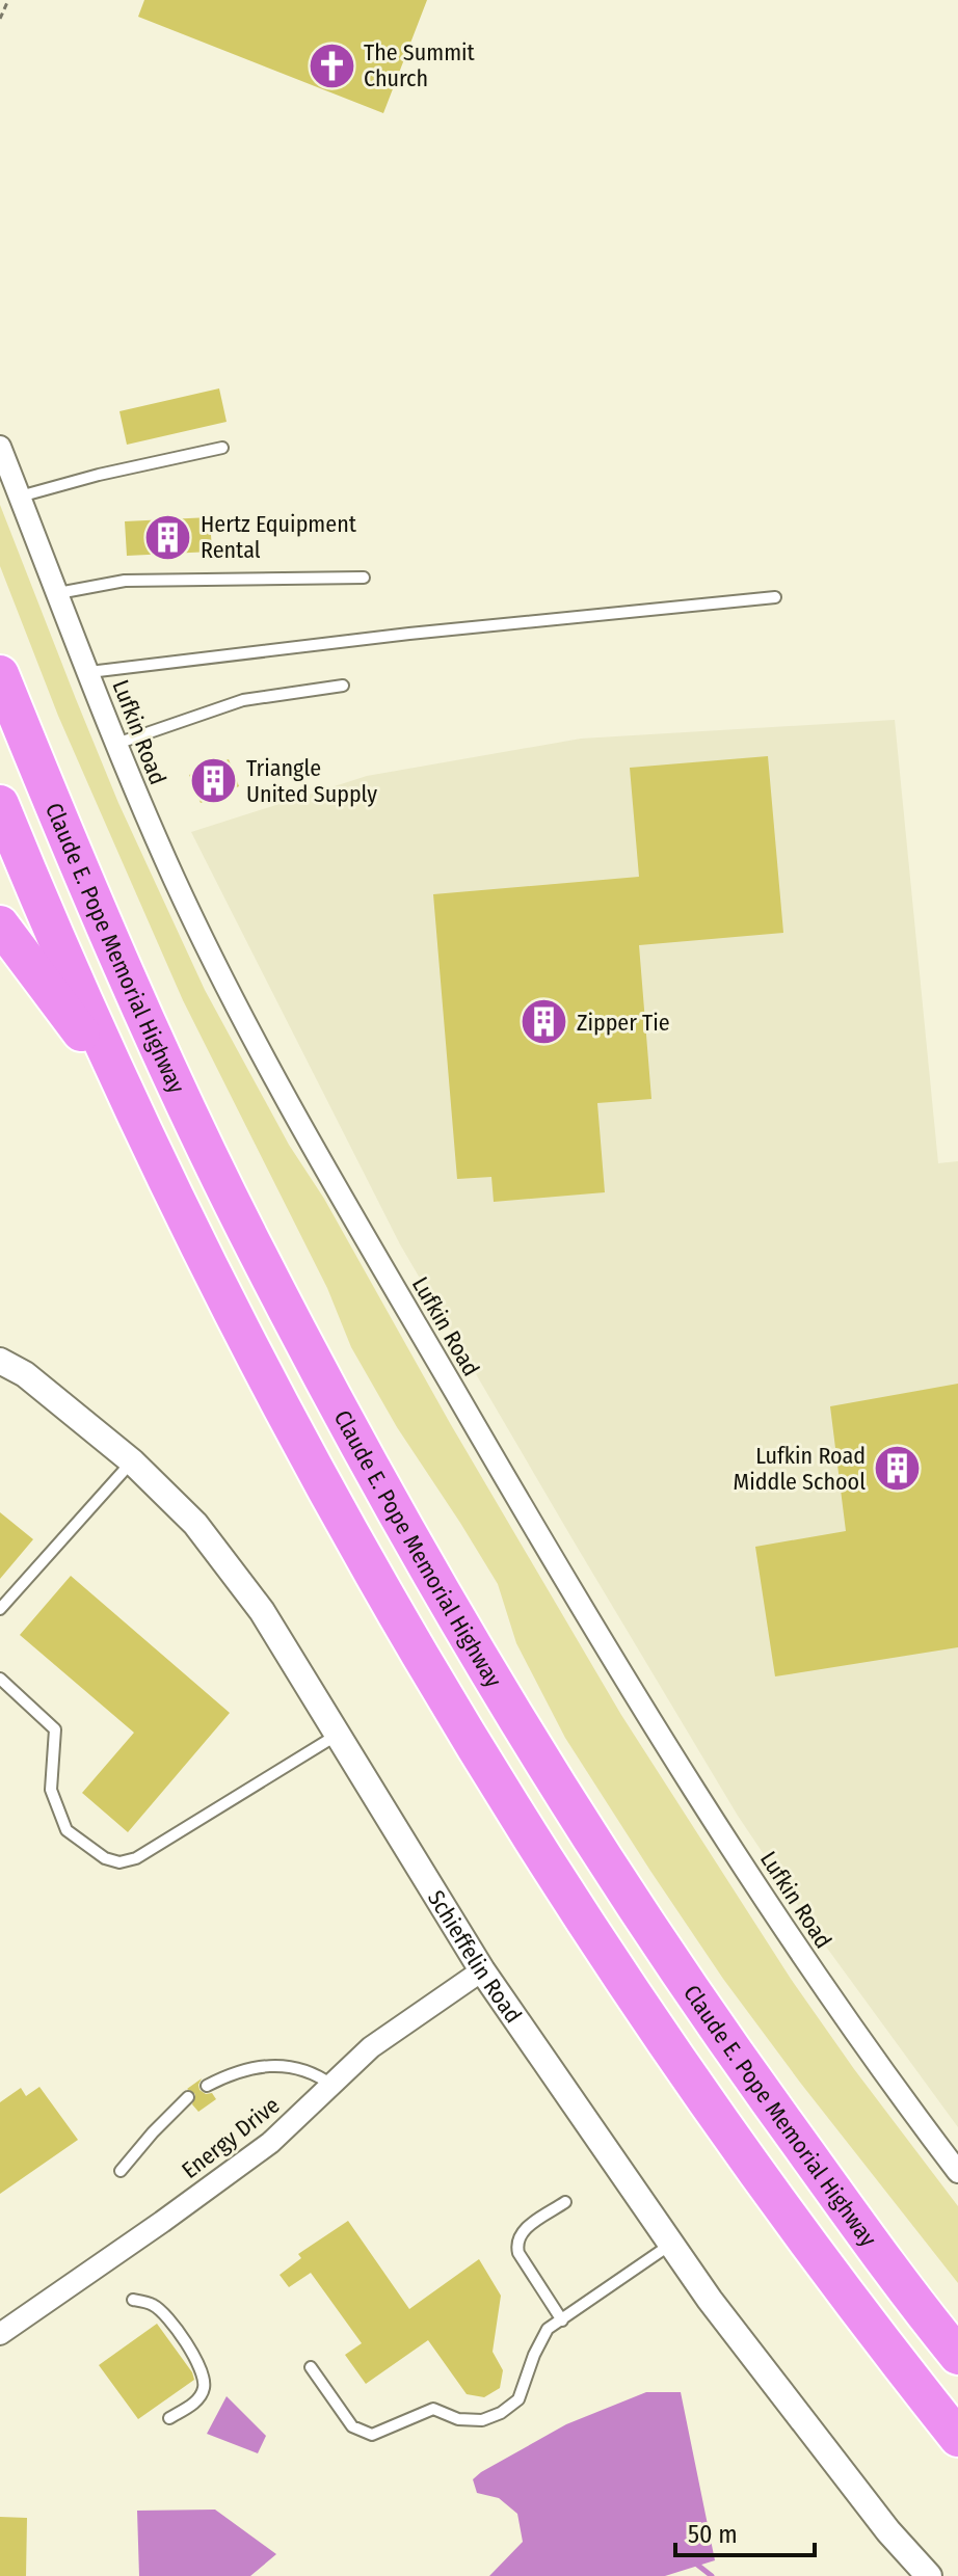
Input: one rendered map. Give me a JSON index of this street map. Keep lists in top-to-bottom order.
{
  "streets": {
    "highway": ["Claude E. Pope Memorial Highway"],
    "street": ["Lufkin Road", "Schieffelin Road", "Energy Drive"]
  },
  "crossings": [
    ["Schieffelin Road", "Energy Drive"]
  ],
  "places": {
    "church": ["The Summit Church"],
    "building": [
      "Hertz Equipment Rental",
      "Triangle United Supply",
      "Zipper Tie",
      "Lufkin Road Middle School"
    ]
  },
  "scale_bar": "50 m"
}
